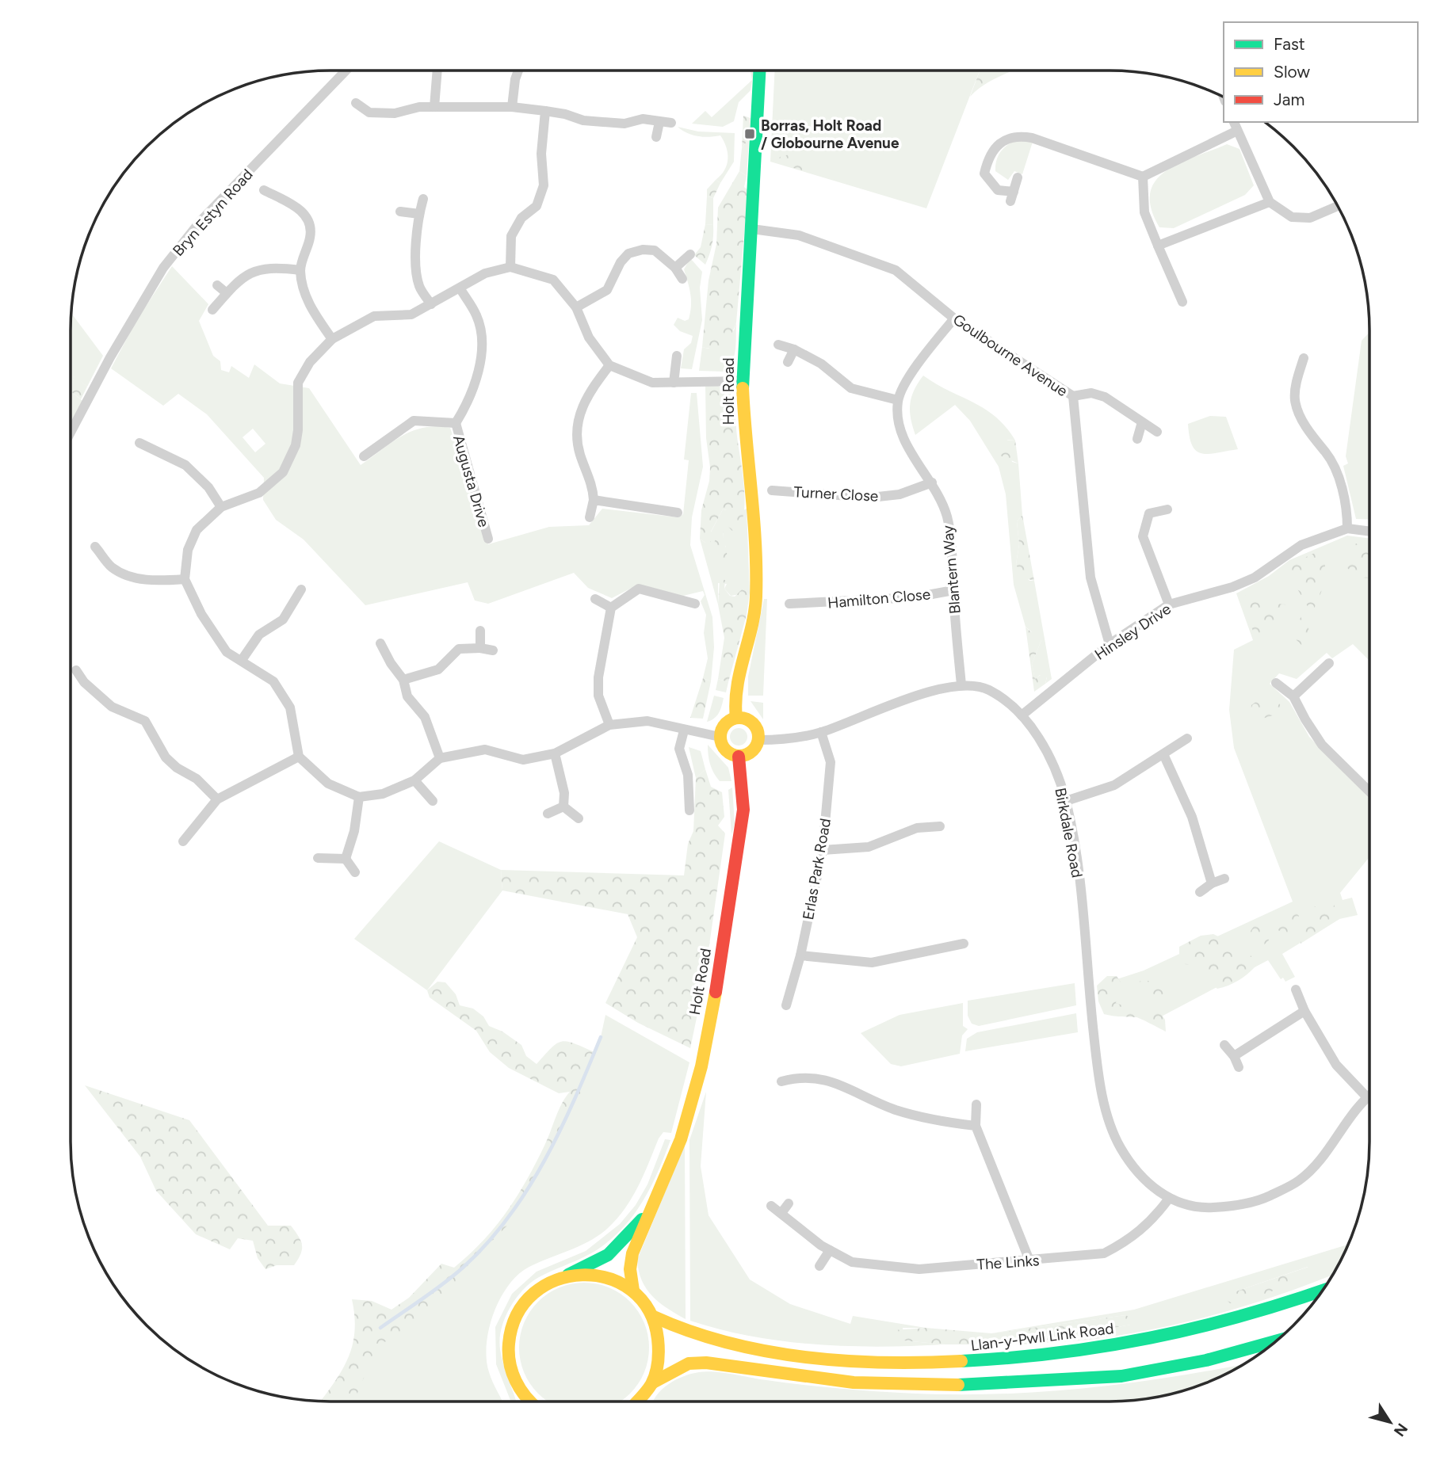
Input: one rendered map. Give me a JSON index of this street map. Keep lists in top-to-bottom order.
{
  "streets": {
    "main road": ["Holt Road", "Llan-y-Pwll Link Road"],
    "street": [
      "Bryn Estyn Road",
      "Goulbourne Avenue",
      "Augusta Drive",
      "Turner Close",
      "Blantern Way",
      "Hamilton Close",
      "Hinsley Drive",
      "Birkdale Road",
      "Erlas Park Road",
      "The Links"
    ]
  },
  "crossings": [
    ["Goulbourne Avenue", "Holt Road"],
    ["Goulbourne Avenue", "Hinsley Drive"],
    ["Holt Road", "Birkdale Road"],
    ["Turner Close", "Blantern Way"],
    ["Blantern Way", "Hamilton Close"],
    ["Blantern Way", "Birkdale Road"],
    ["Hinsley Drive", "Birkdale Road"],
    ["Birkdale Road", "Erlas Park Road"],
    ["Birkdale Road", "The Links"]
  ],
  "places": {
    "transit": ["Borras, Holt Road / Globourne Avenue"]
  },
  "legend": ["Fast", "Slow", "Jam"],
  "north": "bottom right"
}
